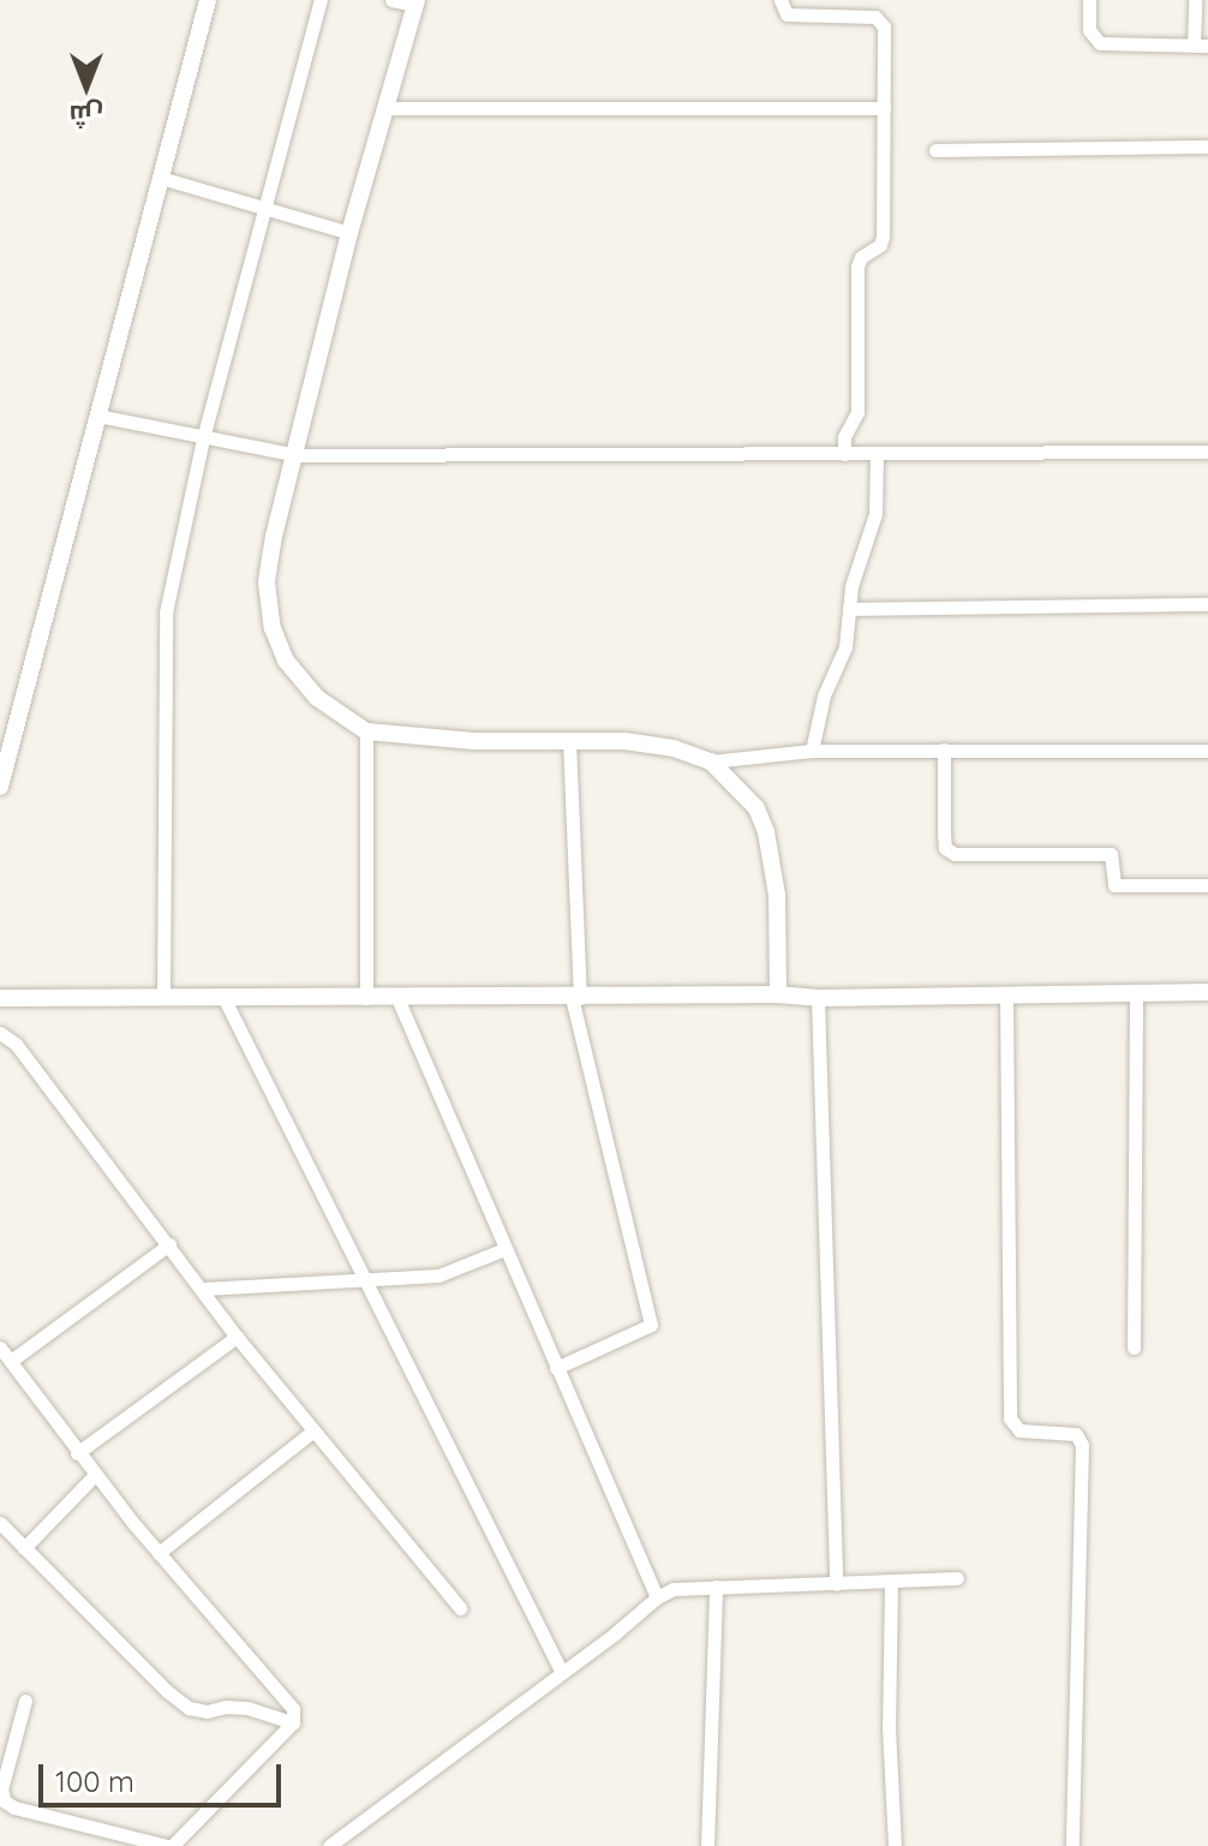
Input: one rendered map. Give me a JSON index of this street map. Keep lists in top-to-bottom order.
{
  "scale_bar": "100 m",
  "north": "bottom"
}
